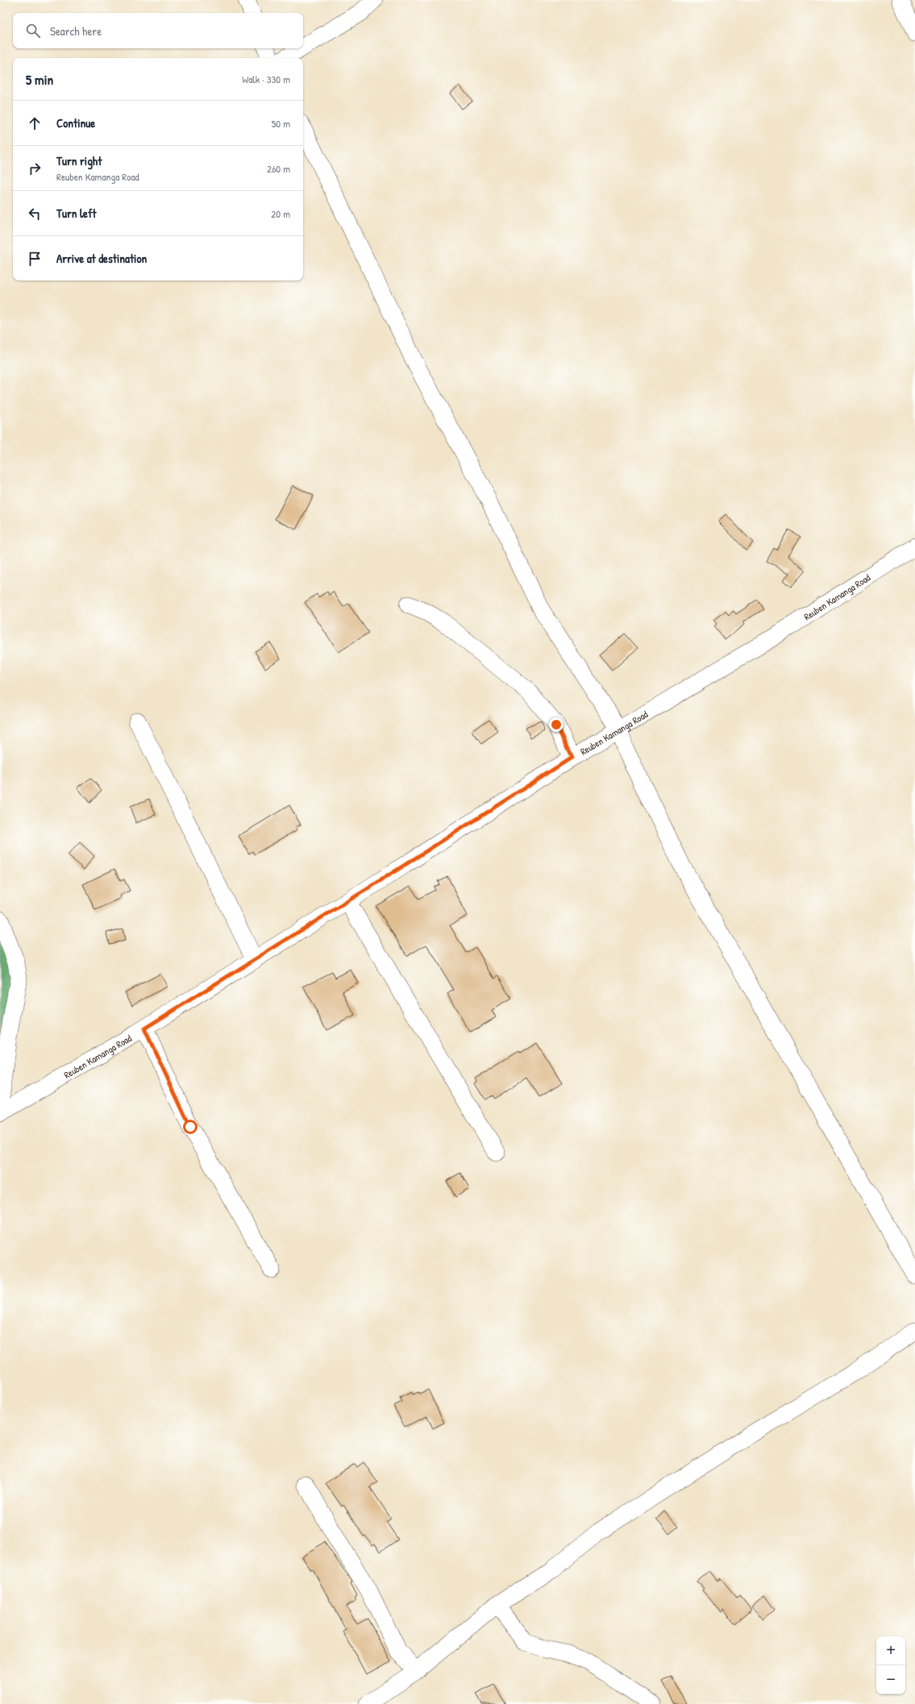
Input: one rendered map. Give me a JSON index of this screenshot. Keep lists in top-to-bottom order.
{
  "streets": {
    "street": ["Reuben Kamanga Road"]
  },
  "page": {
    "search": "Search here",
    "heading": ["5 min", "Walk · 330 m"],
    "list": [
      ["Continue", "50 m"],
      ["Turn right", "Reuben Kamanga Road", "260 m"],
      ["Turn left", "20 m"],
      "Arrive at destination"
    ],
    "map_buttons": ["+", "−"]
  }
}
